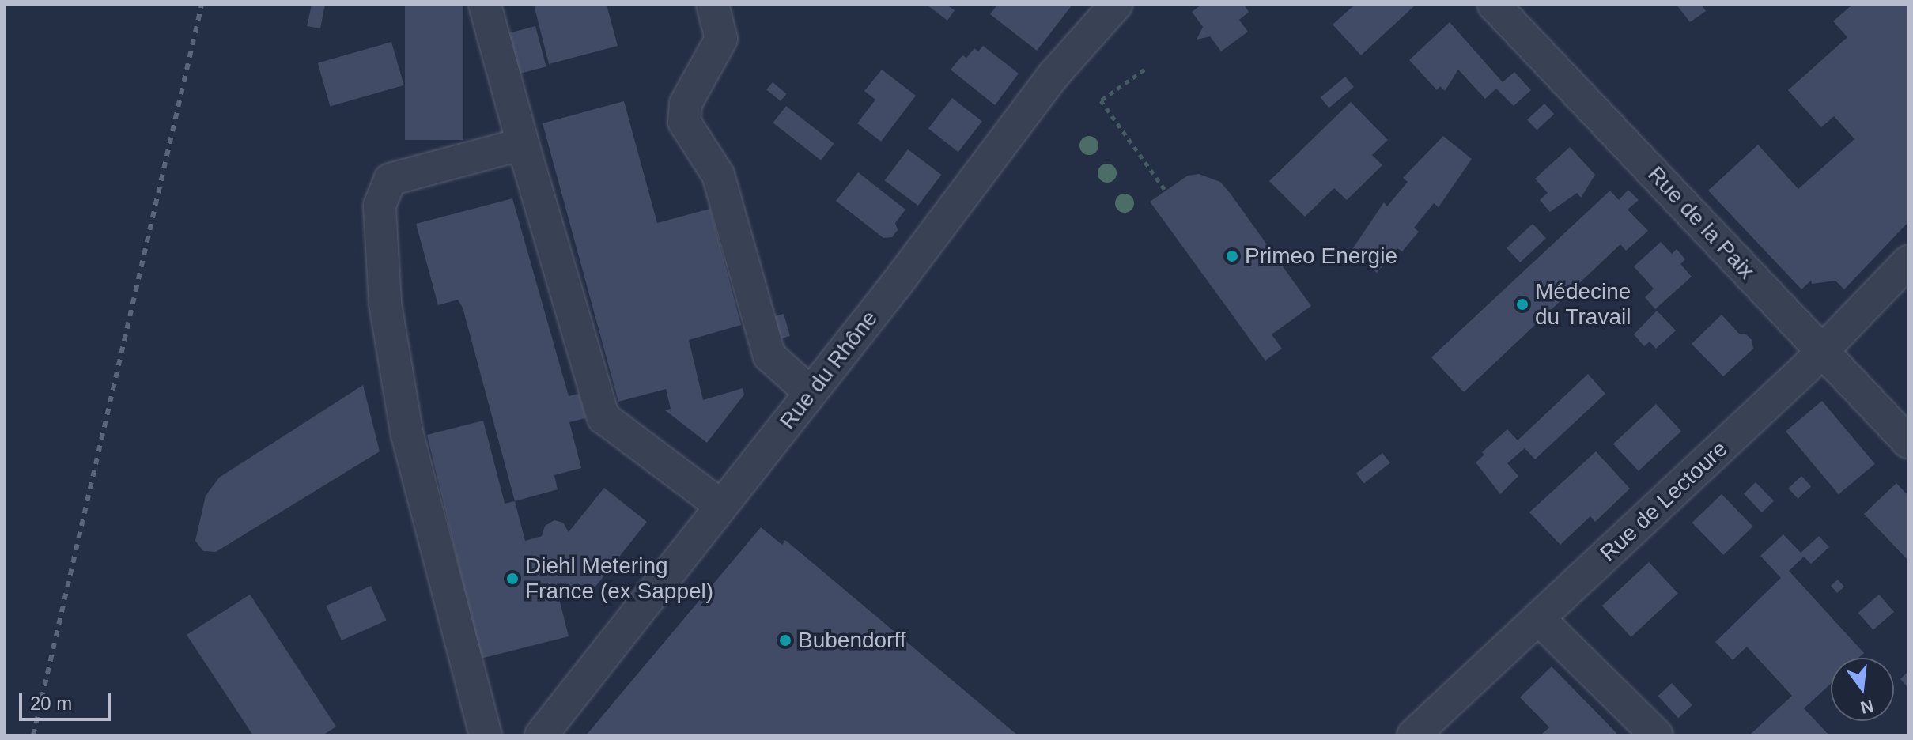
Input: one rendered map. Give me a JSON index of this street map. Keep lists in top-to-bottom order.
{
  "streets": {
    "street": ["Rue de la Paix", "Rue du Rhône", "Rue de Lectoure"]
  },
  "crossings": [
    ["Rue de la Paix", "Rue de Lectoure"]
  ],
  "places": [
    "Primeo Energie",
    "Médecine du Travail",
    "Diehl Metering France (ex Sappel)",
    "Bubendorff"
  ],
  "scale_bar": "20 m",
  "north": "bottom"
}
